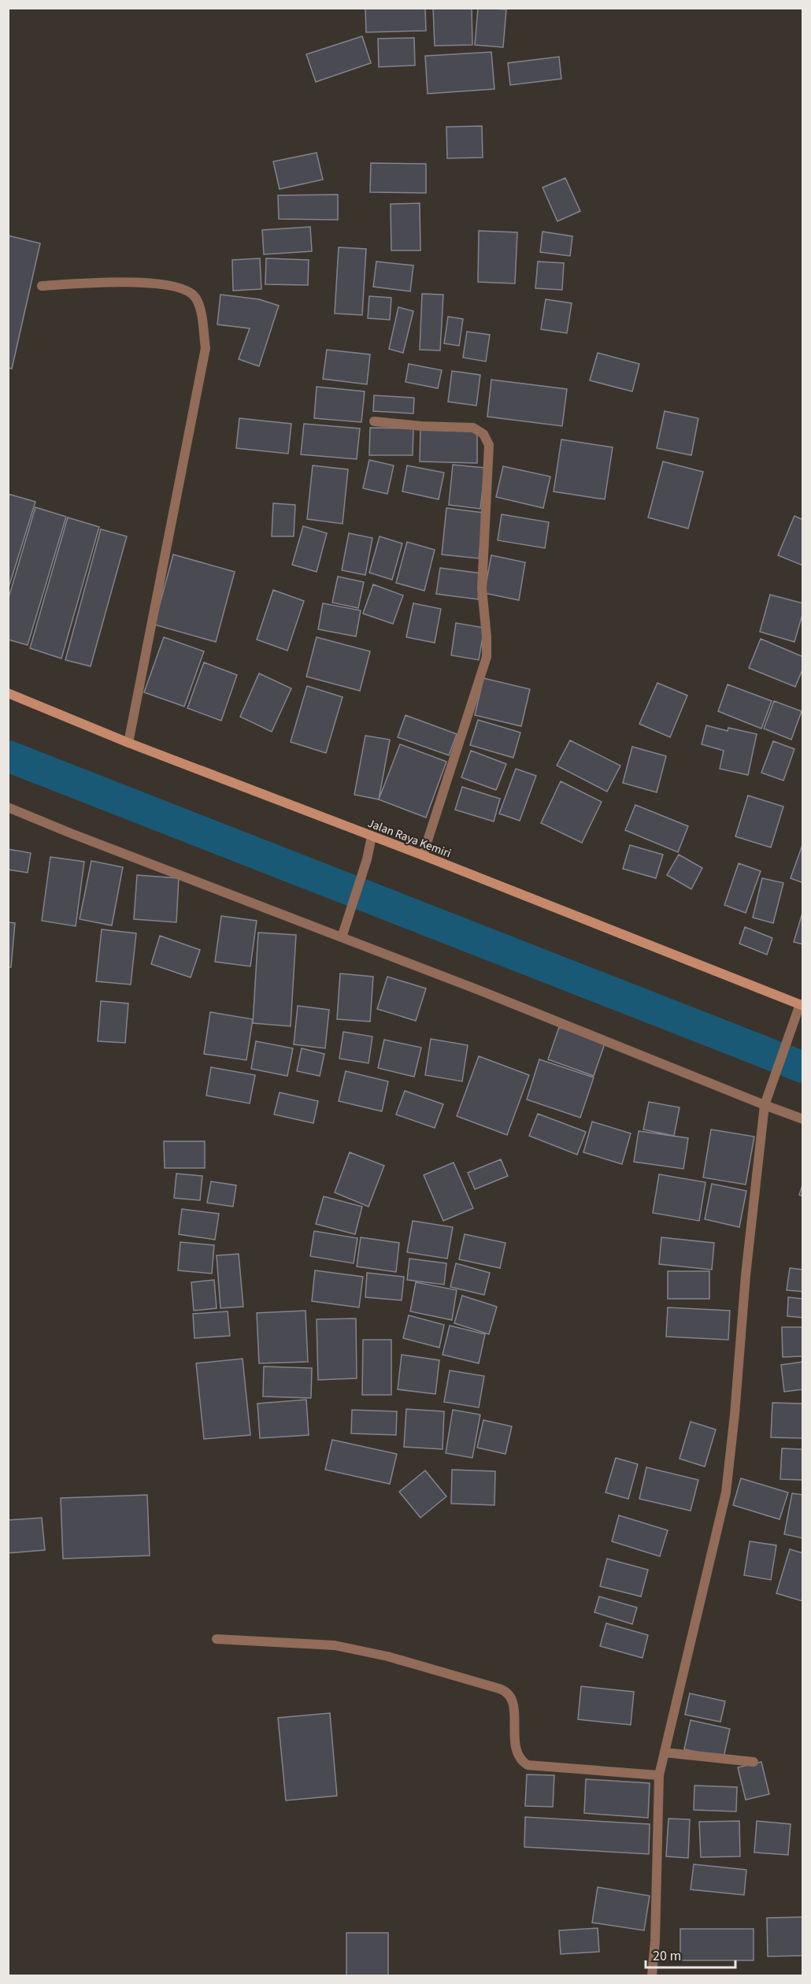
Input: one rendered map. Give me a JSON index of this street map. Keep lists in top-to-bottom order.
{
  "streets": {
    "main road": ["Jalan Raya Kemiri"]
  },
  "scale_bar": "20 m"
}
